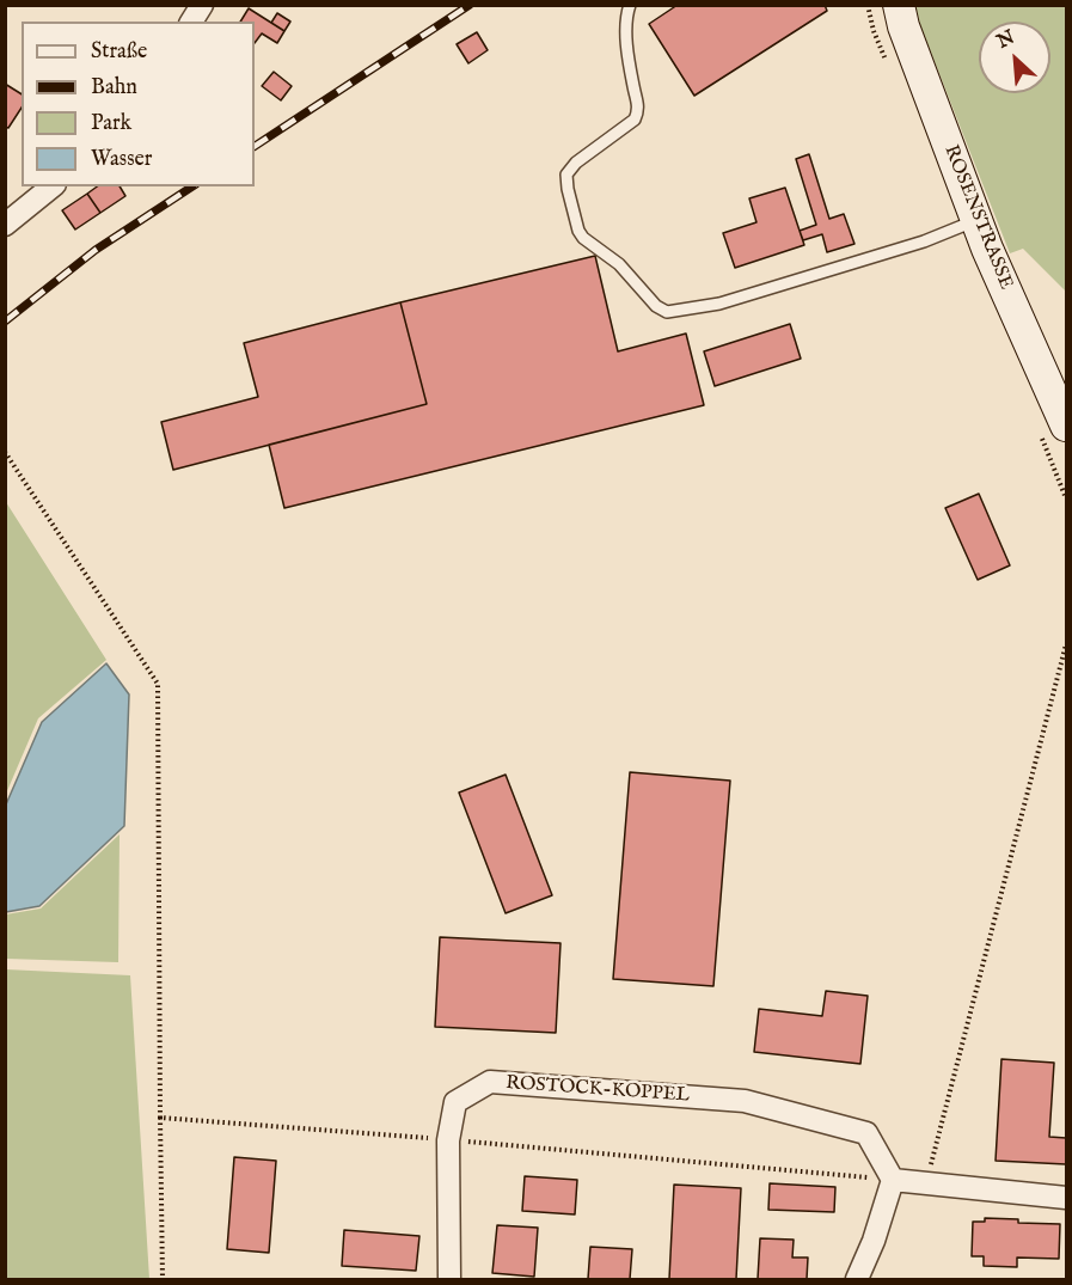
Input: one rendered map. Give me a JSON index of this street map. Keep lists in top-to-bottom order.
{
  "streets": {
    "main road": ["ROSENSTRASSE"],
    "street": ["ROSTOCK-KOPPEL"]
  },
  "legend": [
    "Straße",
    "Bahn",
    "Park",
    "Wasser"
  ],
  "north": "top left"
}
